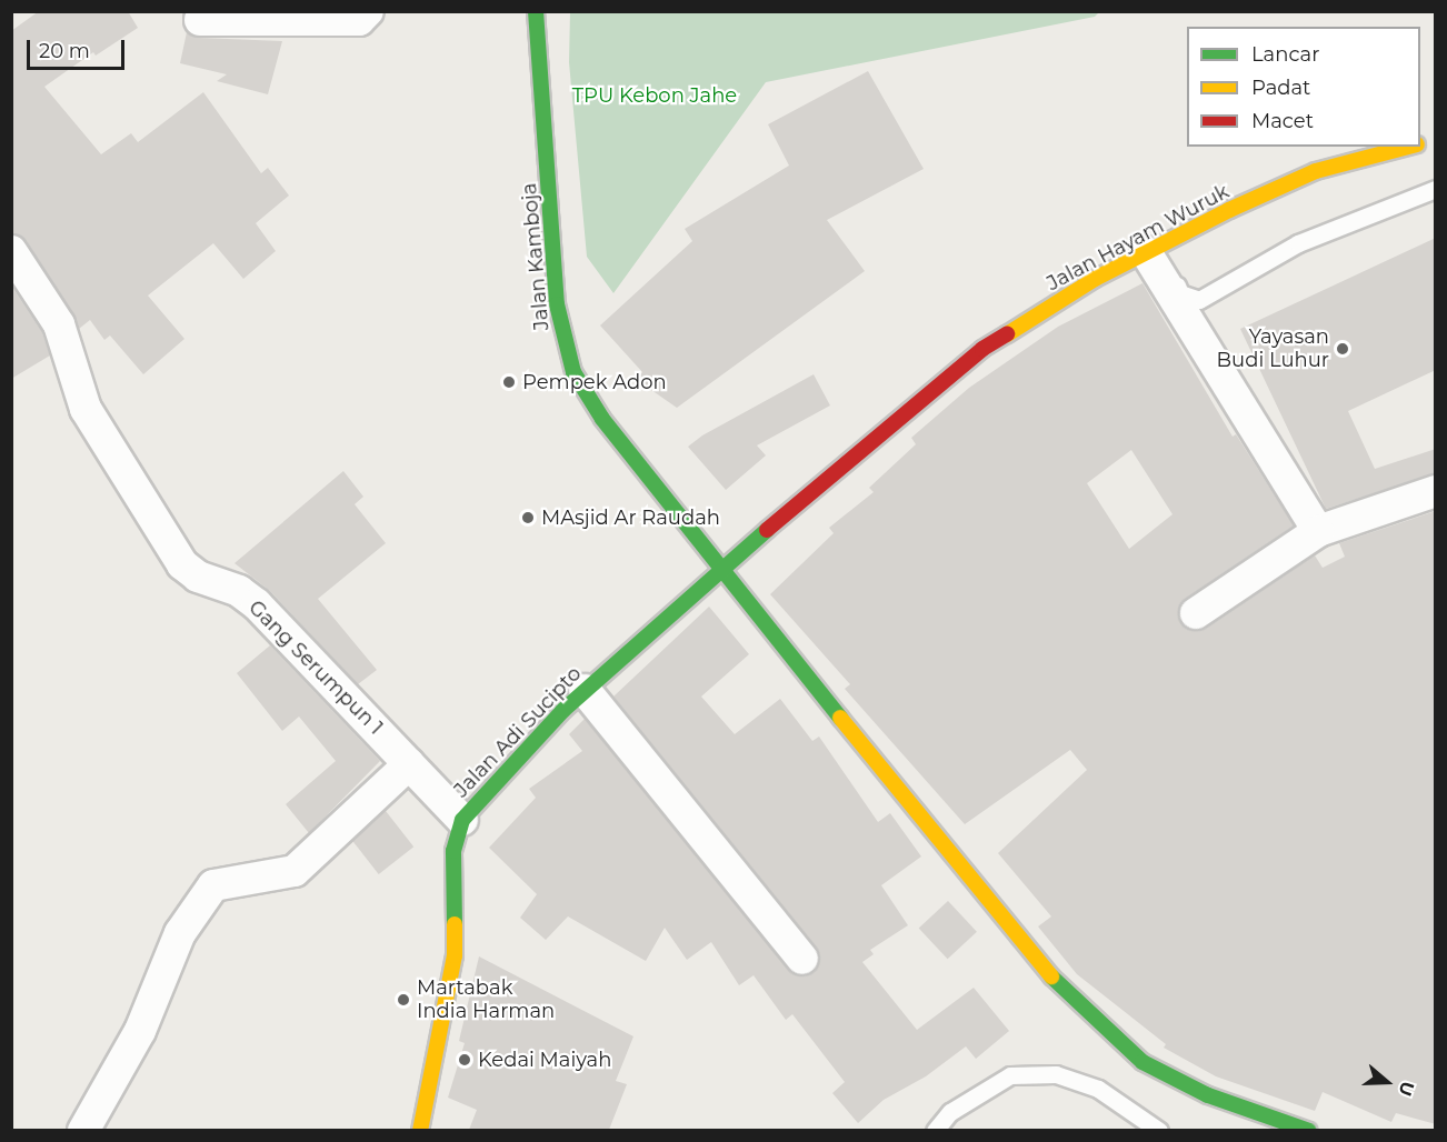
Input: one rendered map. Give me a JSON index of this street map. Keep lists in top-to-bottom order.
{
  "streets": {
    "street": [
      "Jalan Hayam Wuruk",
      "Jalan Kamboja",
      "Gang Serumpun 1",
      "Jalan Adi Sucipto"
    ]
  },
  "crossings": [
    ["Jalan Hayam Wuruk", "Jalan Kamboja"],
    ["Jalan Hayam Wuruk", "Jalan Adi Sucipto"],
    ["Jalan Kamboja", "Jalan Adi Sucipto"],
    ["Gang Serumpun 1", "Jalan Adi Sucipto"]
  ],
  "parks": ["TPU Kebon Jahe"],
  "places": [
    "Yayasan Budi Luhur",
    "Pempek Adon",
    "MAsjid Ar Raudah",
    "Martabak India Harman",
    "Kedai Maiyah"
  ],
  "legend": ["Lancar", "Padat", "Macet"],
  "scale_bar": "20 m",
  "north": "right"
}
